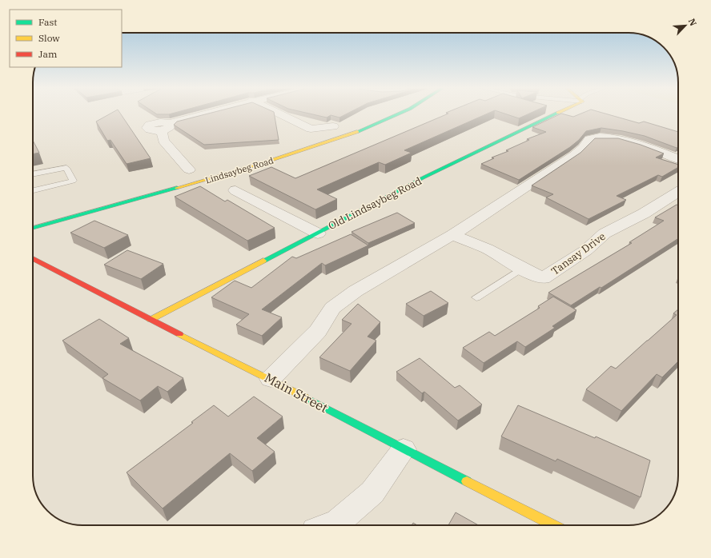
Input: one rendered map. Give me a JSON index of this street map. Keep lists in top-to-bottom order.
{
  "streets": {
    "street": [
      "Lindsaybeg Road",
      "Old Lindsaybeg Road",
      "Tansay Drive",
      "Main Street"
    ]
  },
  "crossings": [
    ["Old Lindsaybeg Road", "Main Street"]
  ],
  "legend": ["Fast", "Slow", "Jam"],
  "north": "top right"
}
